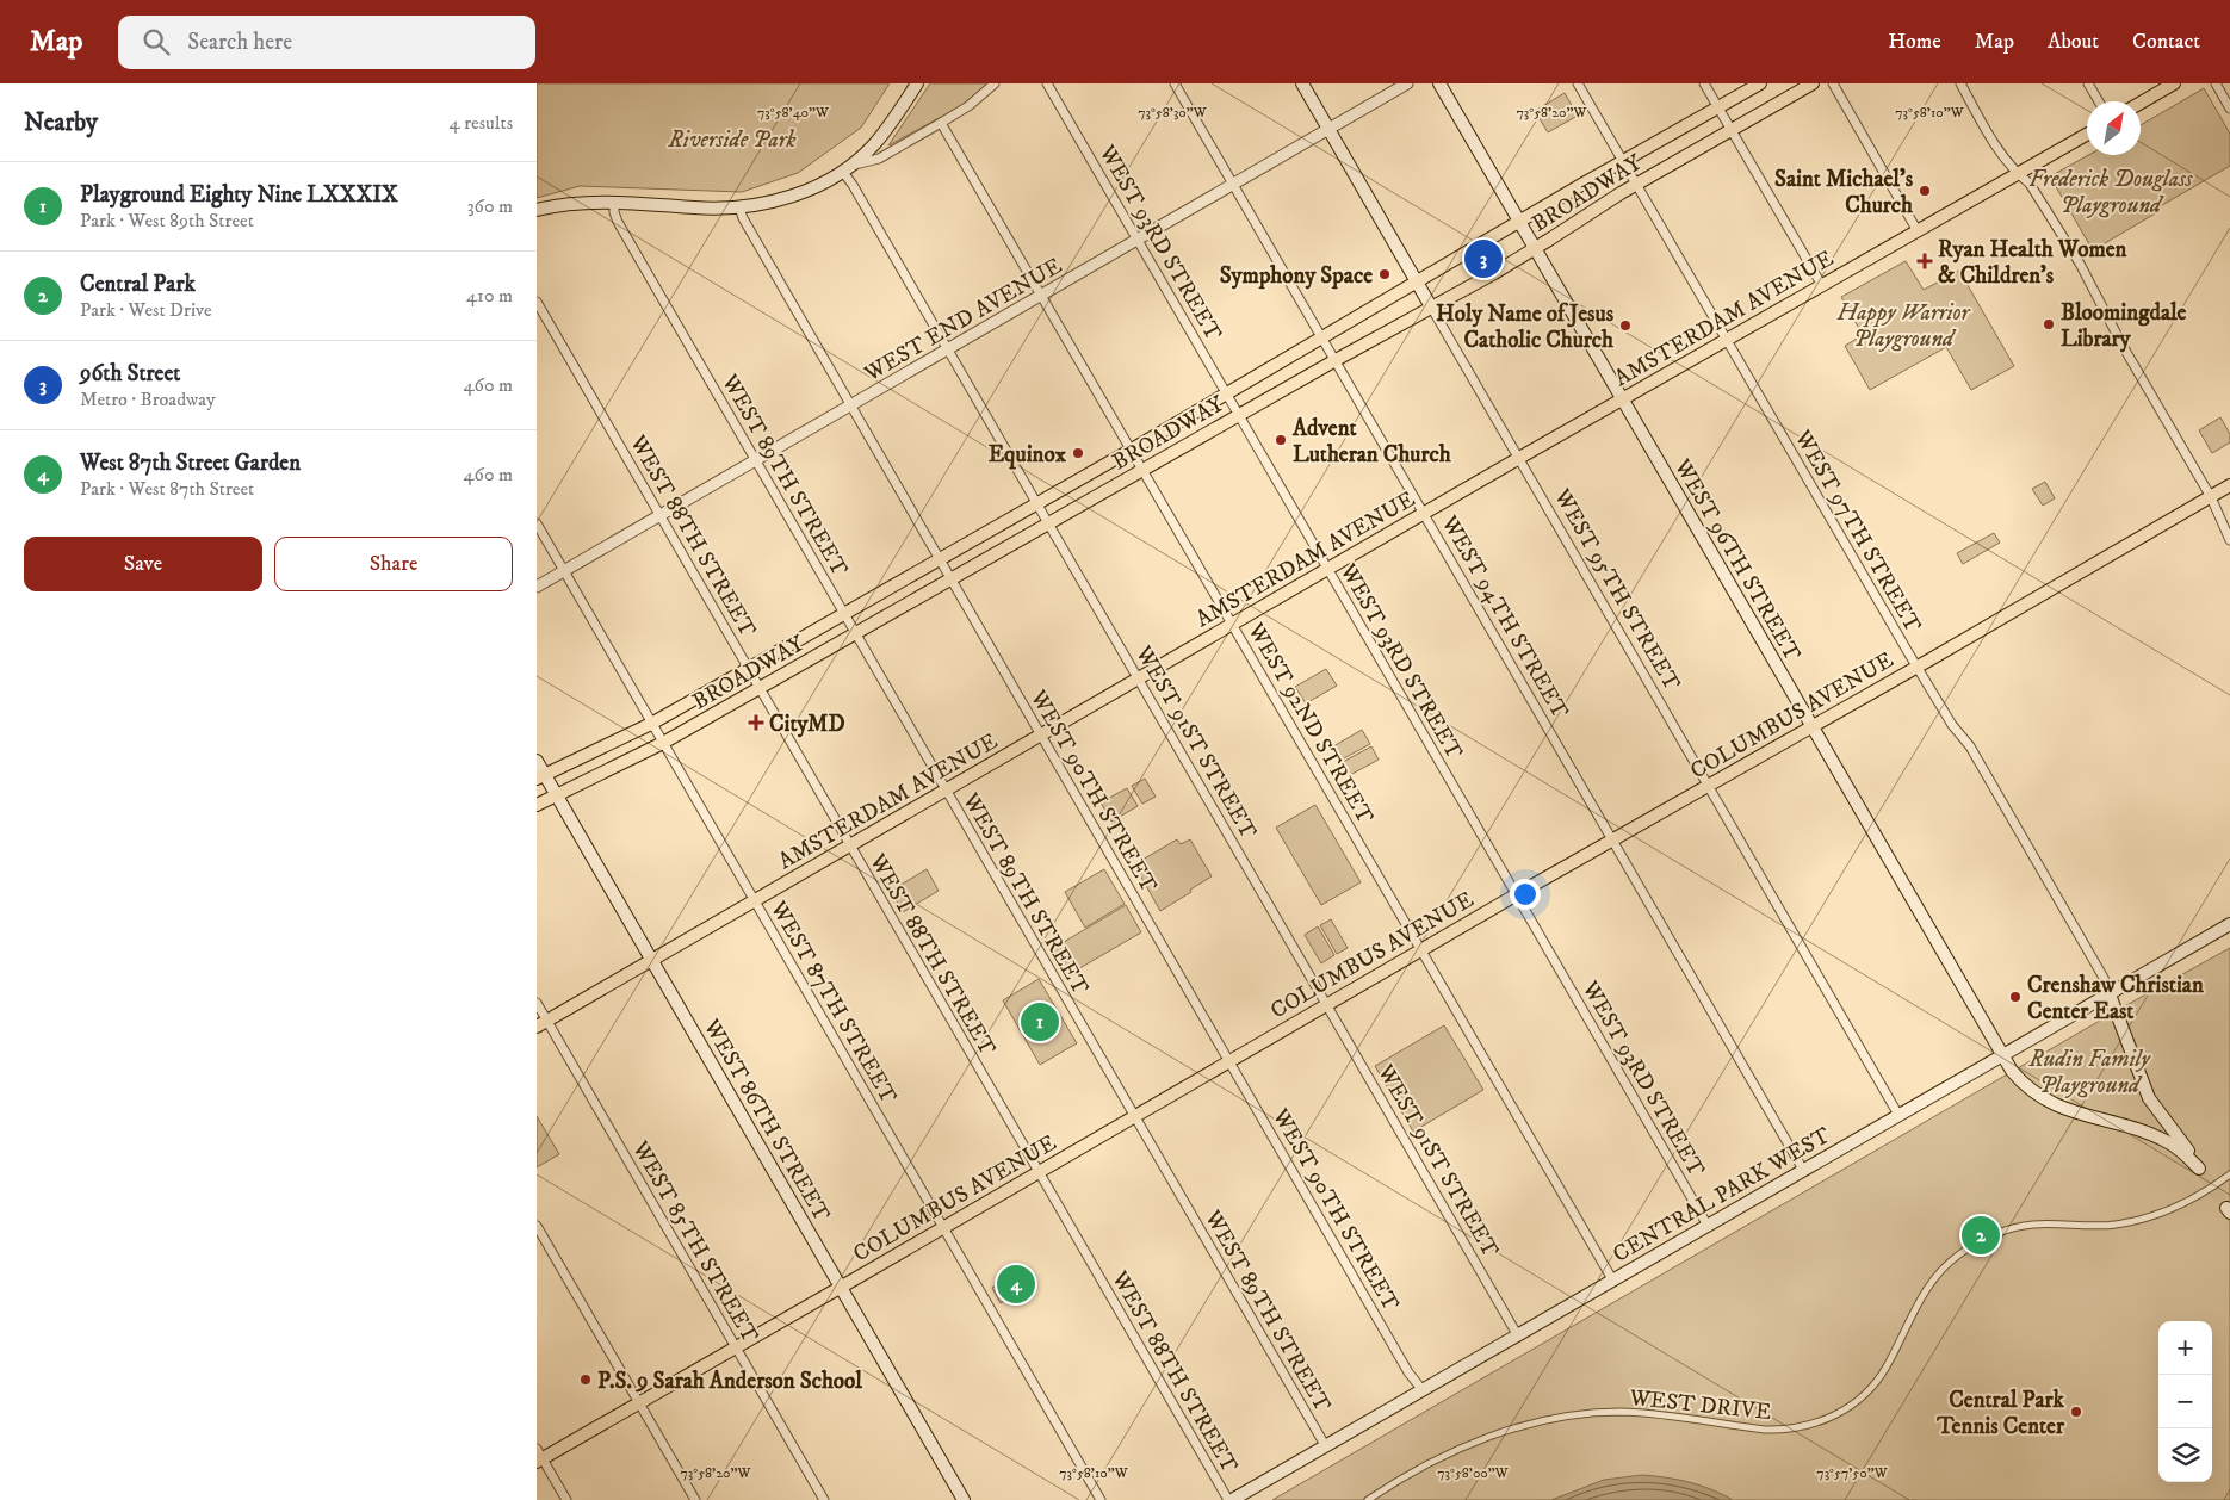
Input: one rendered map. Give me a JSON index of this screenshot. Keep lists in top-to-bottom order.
{
  "streets": {
    "main road": [
      "BROADWAY",
      "AMSTERDAM AVENUE",
      "WEST 96TH STREET",
      "WEST 95TH STREET",
      "COLUMBUS AVENUE",
      "WEST 86TH STREET",
      "CENTRAL PARK WEST"
    ],
    "street": [
      "WEST 93RD STREET",
      "WEST END AVENUE",
      "WEST 89TH STREET",
      "WEST 97TH STREET",
      "WEST 88TH STREET",
      "WEST 94TH STREET",
      "WEST 92ND STREET",
      "WEST 91ST STREET",
      "WEST 90TH STREET",
      "WEST 87TH STREET",
      "WEST 85TH STREET",
      "WEST DRIVE"
    ]
  },
  "crossings": [
    ["BROADWAY", "WEST 93RD STREET"],
    ["BROADWAY", "WEST 89TH STREET"],
    ["BROADWAY", "WEST 97TH STREET"],
    ["BROADWAY", "WEST 88TH STREET"],
    ["BROADWAY", "WEST 96TH STREET"],
    ["BROADWAY", "WEST 95TH STREET"],
    ["BROADWAY", "WEST 94TH STREET"],
    ["BROADWAY", "WEST 92ND STREET"],
    ["BROADWAY", "WEST 91ST STREET"],
    ["BROADWAY", "WEST 90TH STREET"],
    ["BROADWAY", "WEST 87TH STREET"],
    ["BROADWAY", "WEST 86TH STREET"],
    ["WEST 93RD STREET", "AMSTERDAM AVENUE"],
    ["WEST 93RD STREET", "WEST END AVENUE"],
    ["WEST 93RD STREET", "COLUMBUS AVENUE"],
    ["WEST 93RD STREET", "CENTRAL PARK WEST"],
    ["AMSTERDAM AVENUE", "WEST 89TH STREET"],
    ["AMSTERDAM AVENUE", "WEST 97TH STREET"],
    ["AMSTERDAM AVENUE", "WEST 88TH STREET"],
    ["AMSTERDAM AVENUE", "WEST 96TH STREET"],
    ["AMSTERDAM AVENUE", "WEST 95TH STREET"],
    ["AMSTERDAM AVENUE", "WEST 94TH STREET"],
    ["AMSTERDAM AVENUE", "WEST 92ND STREET"],
    ["AMSTERDAM AVENUE", "WEST 91ST STREET"],
    ["AMSTERDAM AVENUE", "WEST 90TH STREET"],
    ["AMSTERDAM AVENUE", "WEST 87TH STREET"],
    ["AMSTERDAM AVENUE", "WEST 86TH STREET"],
    ["AMSTERDAM AVENUE", "WEST 85TH STREET"],
    ["WEST END AVENUE", "WEST 89TH STREET"],
    ["WEST END AVENUE", "WEST 88TH STREET"],
    ["WEST END AVENUE", "WEST 95TH STREET"],
    ["WEST END AVENUE", "WEST 94TH STREET"],
    ["WEST END AVENUE", "WEST 92ND STREET"],
    ["WEST END AVENUE", "WEST 91ST STREET"],
    ["WEST END AVENUE", "WEST 90TH STREET"],
    ["WEST END AVENUE", "WEST 87TH STREET"],
    ["WEST 89TH STREET", "COLUMBUS AVENUE"],
    ["WEST 89TH STREET", "CENTRAL PARK WEST"],
    ["WEST 97TH STREET", "WEST 96TH STREET"],
    ["WEST 97TH STREET", "COLUMBUS AVENUE"],
    ["WEST 97TH STREET", "CENTRAL PARK WEST"],
    ["WEST 88TH STREET", "COLUMBUS AVENUE"],
    ["WEST 88TH STREET", "CENTRAL PARK WEST"],
    ["WEST 96TH STREET", "COLUMBUS AVENUE"],
    ["WEST 96TH STREET", "CENTRAL PARK WEST"],
    ["WEST 95TH STREET", "COLUMBUS AVENUE"],
    ["WEST 95TH STREET", "CENTRAL PARK WEST"],
    ["WEST 94TH STREET", "COLUMBUS AVENUE"],
    ["WEST 94TH STREET", "CENTRAL PARK WEST"],
    ["COLUMBUS AVENUE", "WEST 92ND STREET"],
    ["COLUMBUS AVENUE", "WEST 91ST STREET"],
    ["COLUMBUS AVENUE", "WEST 90TH STREET"],
    ["COLUMBUS AVENUE", "WEST 87TH STREET"],
    ["COLUMBUS AVENUE", "WEST 86TH STREET"],
    ["COLUMBUS AVENUE", "WEST 85TH STREET"],
    ["WEST 92ND STREET", "CENTRAL PARK WEST"],
    ["WEST 91ST STREET", "CENTRAL PARK WEST"],
    ["WEST 90TH STREET", "CENTRAL PARK WEST"]
  ],
  "parks": [
    "Riverside Park",
    "Frederick Douglass Playground",
    "Happy Warrior Playground",
    "Rudin Family Playground"
  ],
  "places": {
    "other": [
      "Saint Michael's Church",
      "Symphony Space",
      "Bloomingdale Library",
      "Holy Name of Jesus Catholic Church",
      "Advent Lutheran Church",
      "Equinox",
      "Crenshaw Christian Center East",
      "P.S. 9 Sarah Anderson School",
      "Central Park Tennis Center"
    ],
    "health": ["Ryan Health Women & Children's", "CityMD"]
  },
  "north": "top right",
  "page": {
    "header": "Map",
    "search": "Search here",
    "nav": [
      "Home",
      "Map",
      "About",
      "Contact"
    ],
    "heading": ["Nearby", "4 results"],
    "list": [
      {
        "mark": "1",
        "name": "Playground Eighty Nine LXXXIX",
        "note": "Park · West 89th Street",
        "value": "360 m"
      },
      {
        "mark": "2",
        "name": "Central Park",
        "note": "Park · West Drive",
        "value": "410 m"
      },
      {
        "mark": "3",
        "name": "96th Street",
        "note": "Metro · Broadway",
        "value": "460 m"
      },
      {
        "mark": "4",
        "name": "West 87th Street Garden",
        "note": "Park · West 87th Street",
        "value": "460 m"
      }
    ],
    "pins": [
      "3",
      "1",
      "2",
      "4"
    ],
    "buttons": ["Save", "Share"],
    "map_buttons": ["+", "−"]
  },
  "coordinates": [
    "73°58'10\"W",
    "73°58'40\"W",
    "73°58'30\"W",
    "73°58'20\"W",
    "73°58'00\"W",
    "73°57'50\"W"
  ]
}
